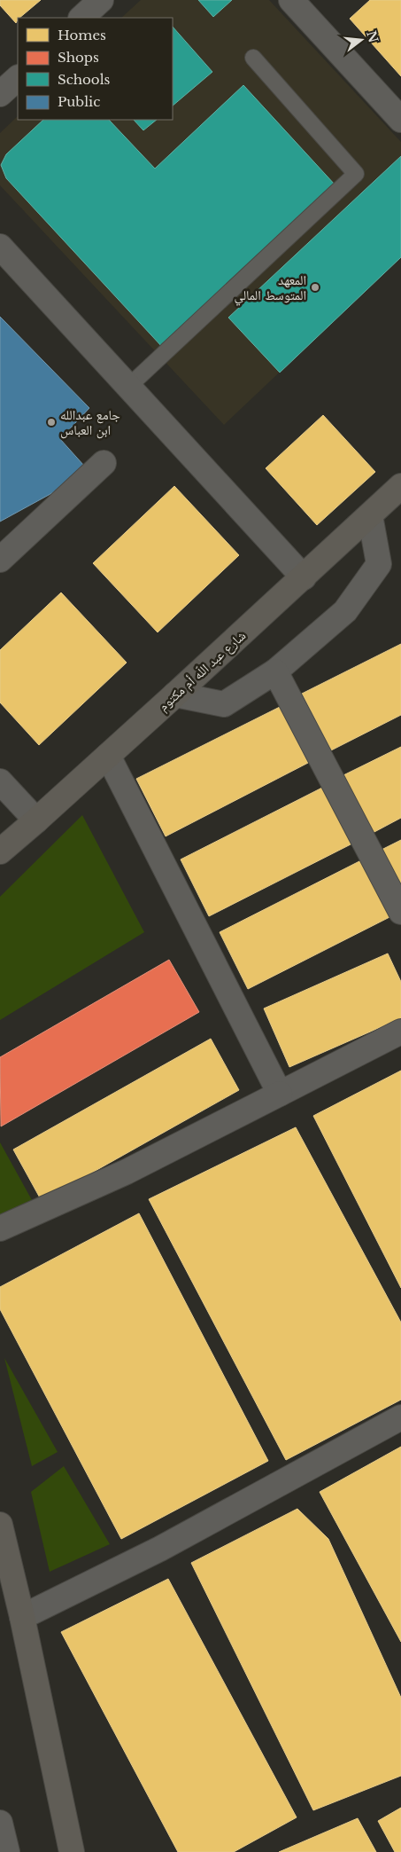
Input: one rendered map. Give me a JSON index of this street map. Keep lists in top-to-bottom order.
{
  "streets": {
    "main road": ["شارع عبد اللّه أم مكتوم"]
  },
  "places": ["المعهد المتوسط المالي", "جامع عبدالله ابن العباس"],
  "legend": [
    "Homes",
    "Shops",
    "Schools",
    "Public"
  ],
  "north": "right"
}
